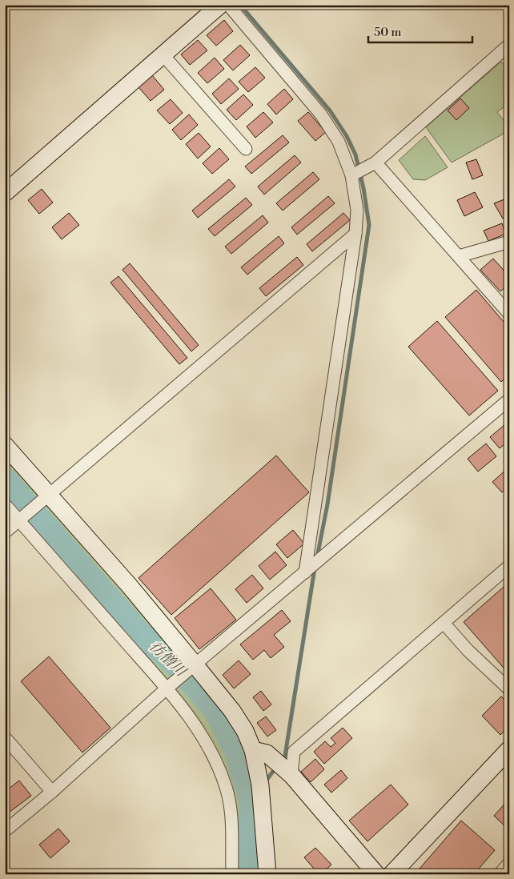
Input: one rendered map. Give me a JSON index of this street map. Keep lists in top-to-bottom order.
{
  "water": ["彷僧川"],
  "scale_bar": "50 m"
}
